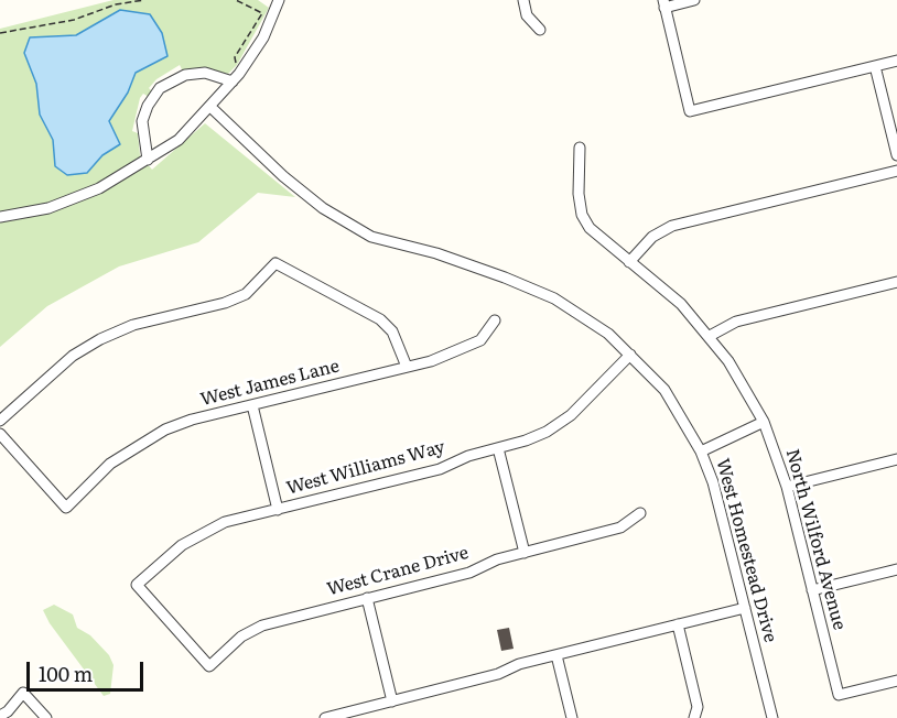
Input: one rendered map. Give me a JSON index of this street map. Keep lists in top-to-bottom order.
{
  "streets": {
    "street": [
      "West James Lane",
      "West Williams Way",
      "North Wilford Avenue",
      "West Homestead Drive",
      "West Crane Drive"
    ]
  },
  "crossings": [
    ["West Williams Way", "West Homestead Drive"],
    ["West Williams Way", "West Crane Drive"]
  ],
  "scale_bar": "100 m"
}
